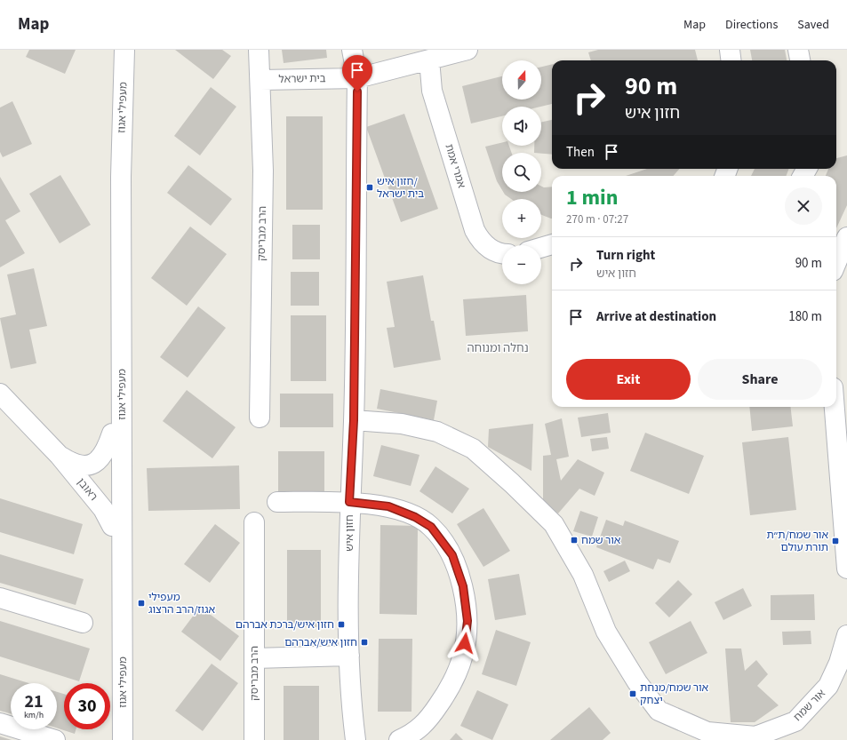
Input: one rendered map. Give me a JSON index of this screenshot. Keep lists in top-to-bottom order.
{
  "streets": {
    "street": [
      "בית ישראל",
      "מעפילי אגוז",
      "אמרי אמת",
      "הרב מבריסק",
      "ראובן",
      "חזון איש",
      "אור שמח"
    ]
  },
  "crossings": [
    ["בית ישראל", "אמרי אמת"],
    ["בית ישראל", "הרב מבריסק"],
    ["בית ישראל", "חזון איש"],
    ["מעפילי אגוז", "ראובן"],
    ["חזון איש", "אור שמח"]
  ],
  "districts": ["נחלה ומנוחה"],
  "places": {
    "transit": [
      "חזון איש/ בית ישראל",
      "אור שמח",
      "אור שמח/ת״ת תורת עולם",
      "מעפילי אגוז/הרב הרצוג",
      "חזון איש/ברכת אברהם",
      "חזון איש/אברהם",
      "אור שמח/מנחת יצחק"
    ]
  },
  "north": "top",
  "page": {
    "header": "Map",
    "nav": ["Map", "Directions", "Saved"],
    "map_buttons": ["+", "−"],
    "turn": ["90 m", "חזון איש"],
    "then": "Then",
    "heading": ["1 min", "270 m · 07:27"],
    "list": [
      {
        "name": "Turn right",
        "note": "חזון איש",
        "value": "90 m"
      },
      {
        "name": "Arrive at destination",
        "value": "180 m"
      }
    ],
    "buttons": ["Exit", "Share"],
    "speed": "21 km/h",
    "limit": "30"
  }
}
